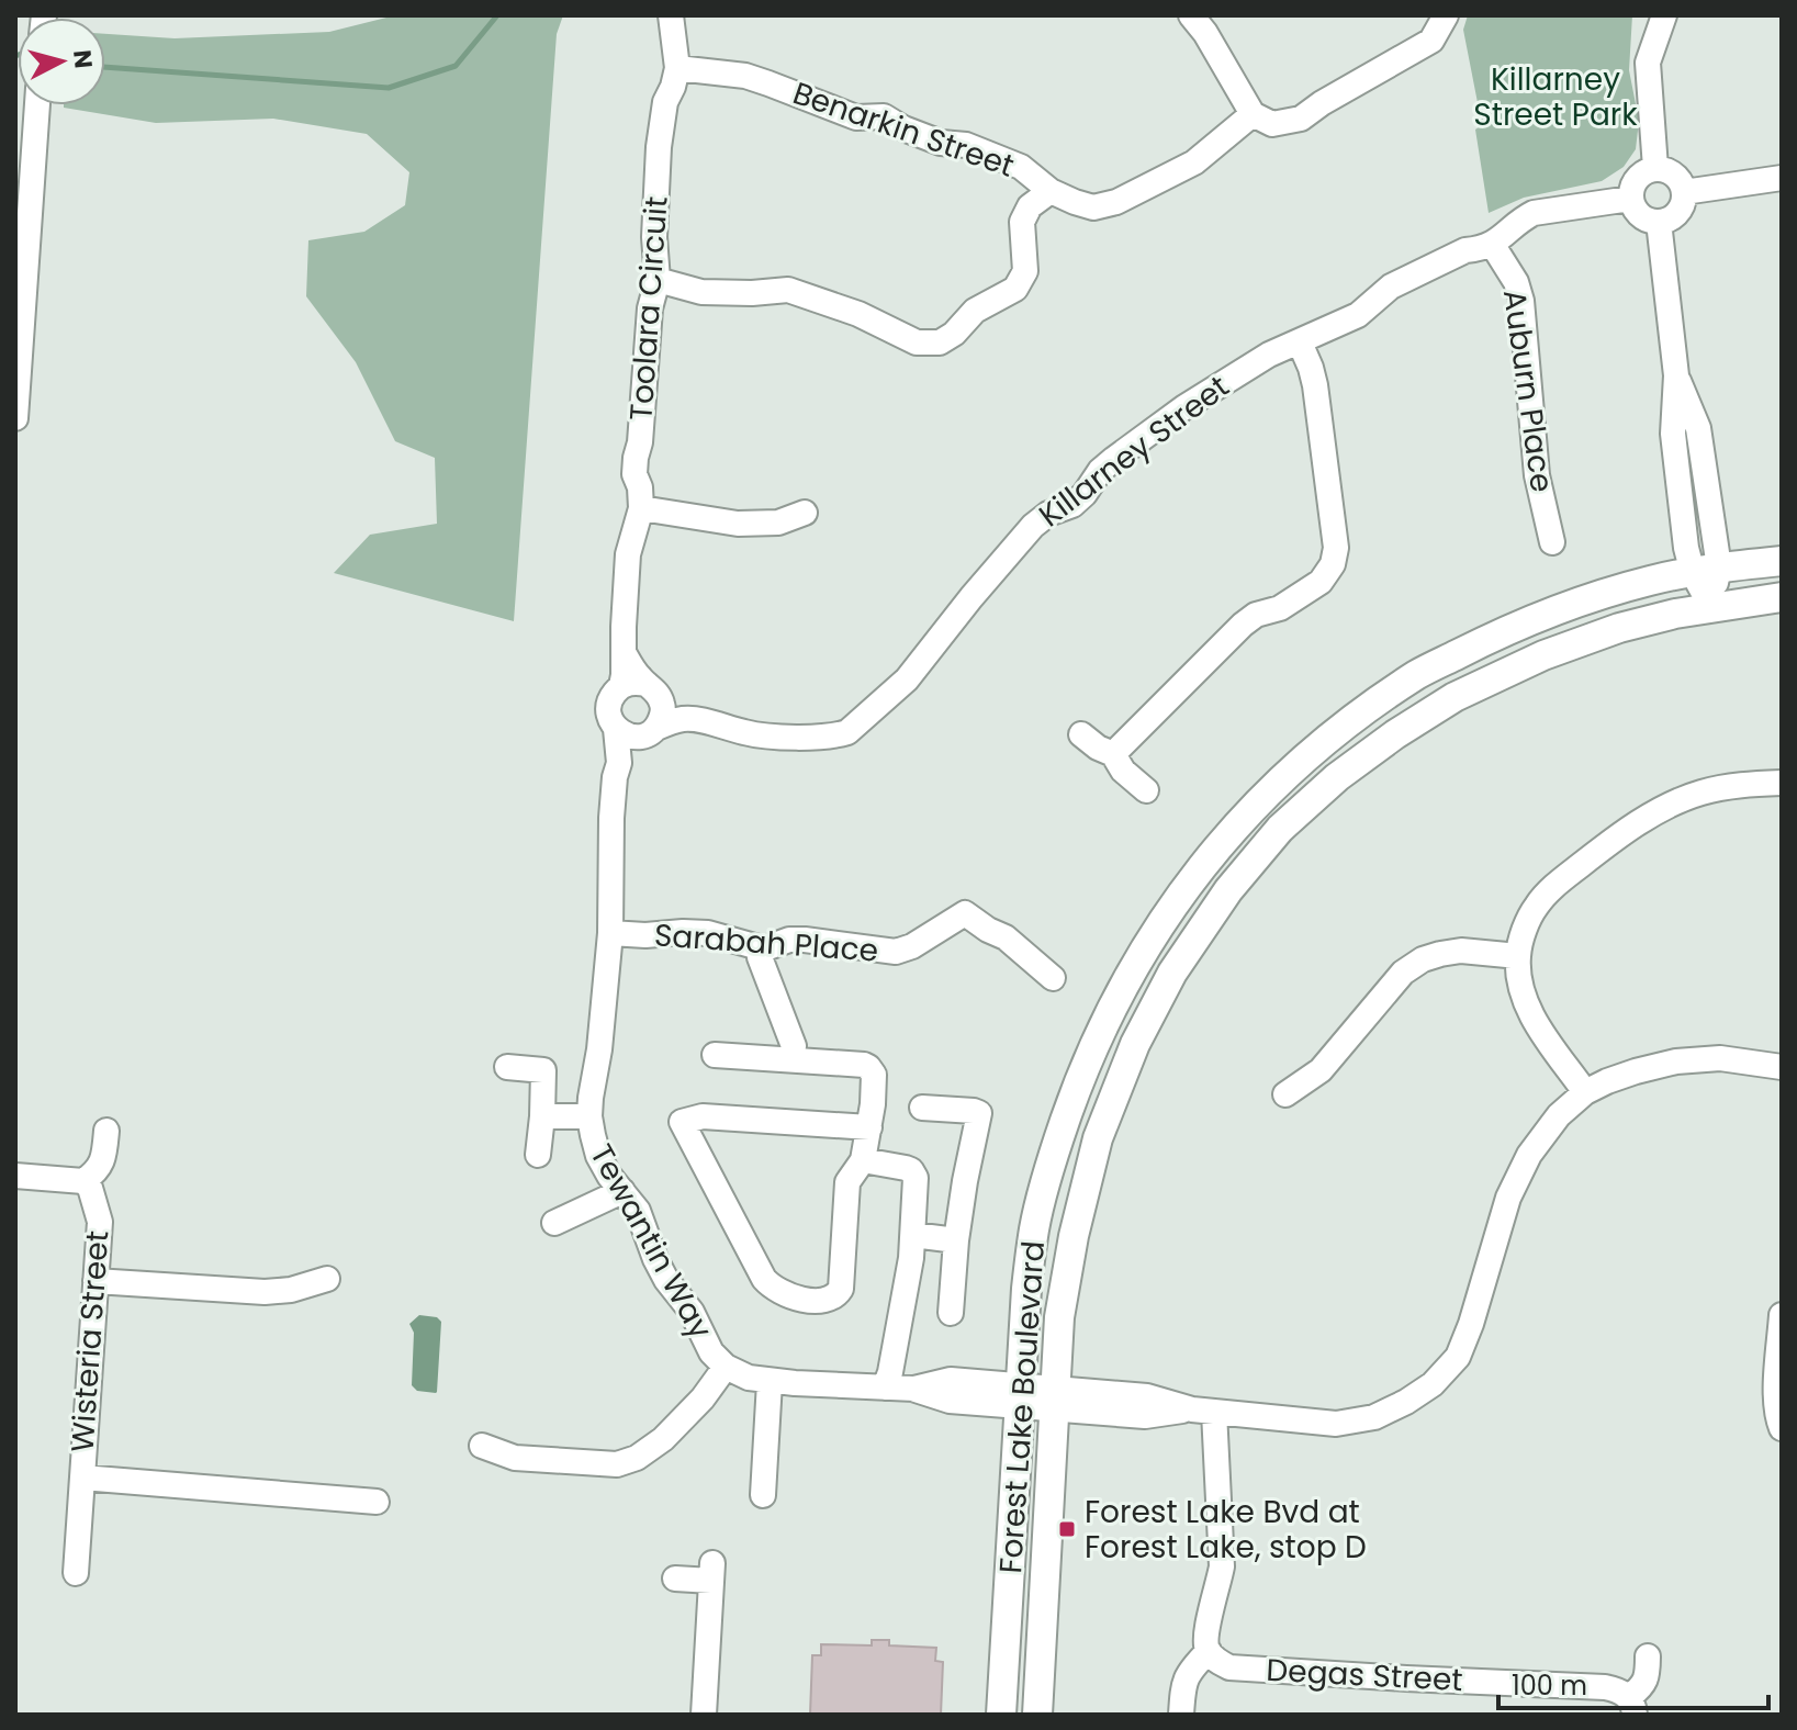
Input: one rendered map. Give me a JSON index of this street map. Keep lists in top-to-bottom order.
{
  "streets": {
    "main road": ["Forest Lake Boulevard"],
    "street": [
      "Benarkin Street",
      "Toolara Circuit",
      "Auburn Place",
      "Killarney Street",
      "Sarabah Place",
      "Tewantin Way",
      "Wisteria Street",
      "Degas Street"
    ]
  },
  "crossings": [
    ["Benarkin Street", "Toolara Circuit"],
    ["Toolara Circuit", "Killarney Street"],
    ["Toolara Circuit", "Tewantin Way"],
    ["Auburn Place", "Killarney Street"],
    ["Killarney Street", "Tewantin Way"],
    ["Sarabah Place", "Tewantin Way"],
    ["Tewantin Way", "Forest Lake Boulevard"]
  ],
  "parks": ["Killarney Street Park"],
  "places": {
    "transit": ["Forest Lake Bvd at Forest Lake, stop D"]
  },
  "scale_bar": "100 m",
  "north": "right"
}
